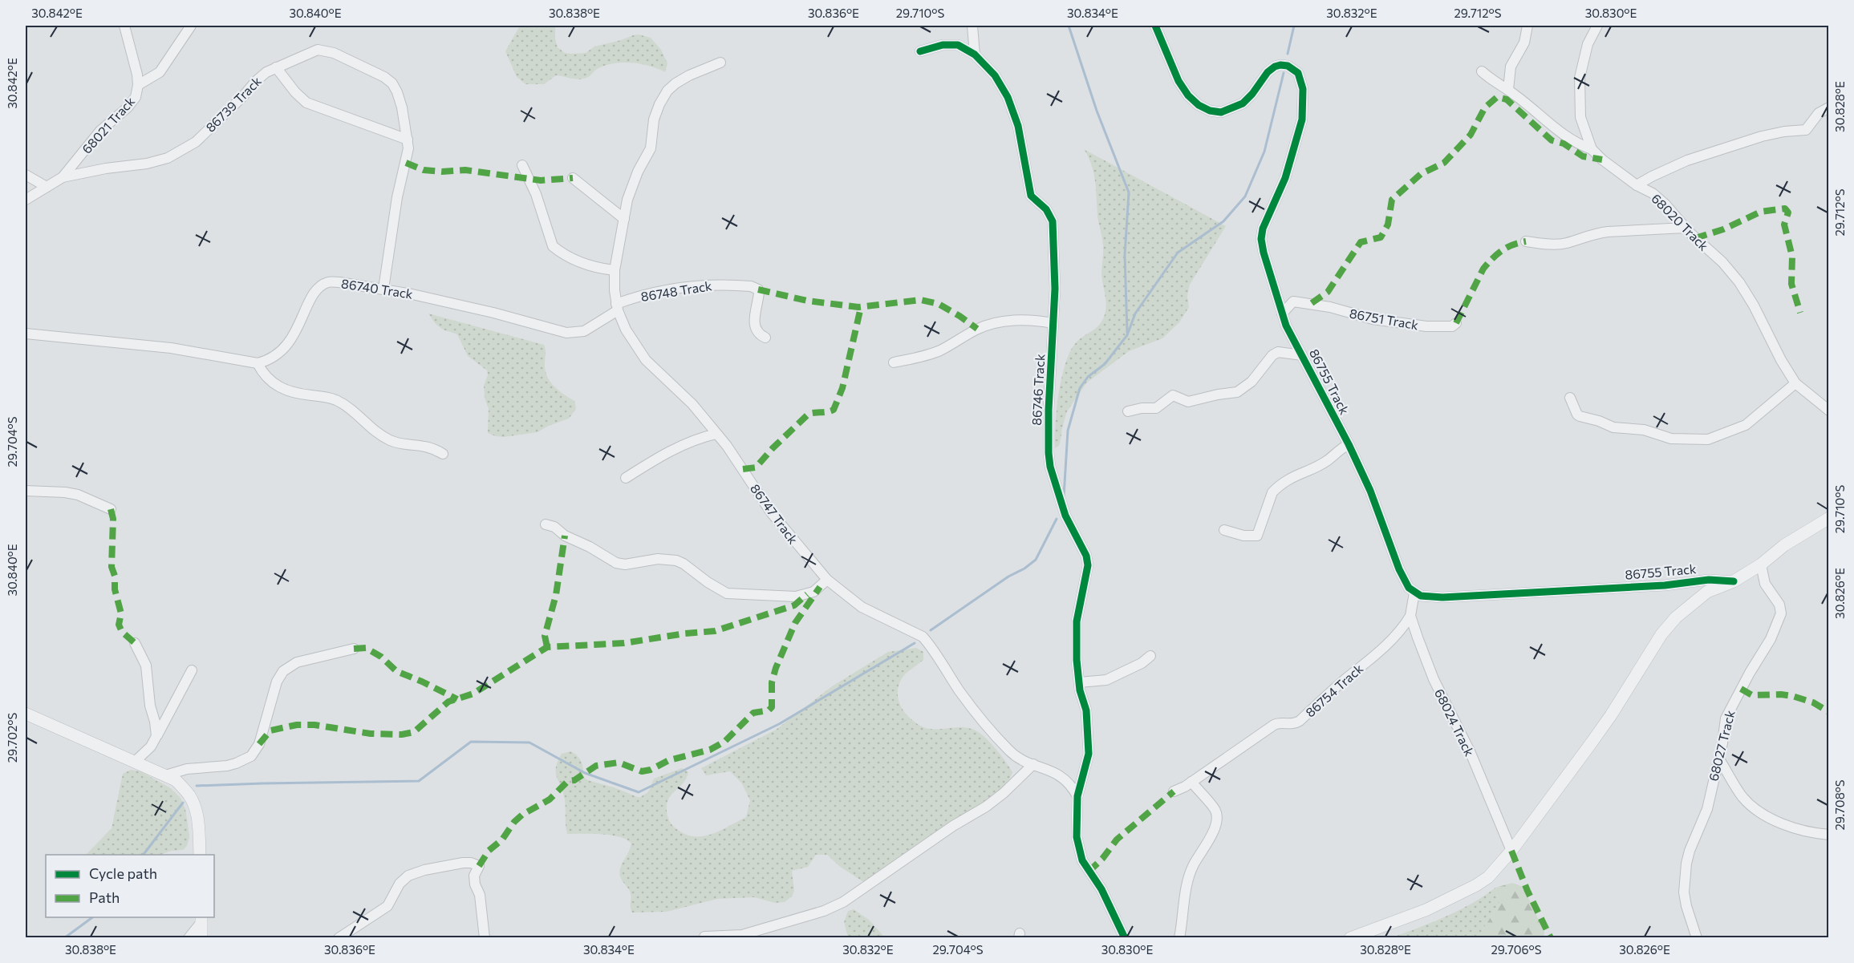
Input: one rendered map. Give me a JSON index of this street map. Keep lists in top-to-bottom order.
{
  "streets": {
    "street": [
      "86739 Track",
      "68021 Track",
      "68020 Track",
      "86740 Track",
      "86748 Track",
      "86751 Track",
      "86755 Track",
      "86746 Track",
      "86747 Track",
      "86754 Track",
      "68024 Track",
      "68027 Track"
    ]
  },
  "crossings": [
    ["86739 Track", "68021 Track"],
    ["86739 Track", "86740 Track"],
    ["86740 Track", "86748 Track"],
    ["86740 Track", "86747 Track"],
    ["86748 Track", "86747 Track"],
    ["86751 Track", "86755 Track"],
    ["86755 Track", "68024 Track"],
    ["86746 Track", "86747 Track"],
    ["86754 Track", "68024 Track"]
  ],
  "legend": ["Cycle path", "Path"],
  "coordinates": [
    "30.842°E",
    "30.840°E",
    "30.838°E",
    "30.836°E",
    "29.710°S",
    "30.834°E",
    "30.832°E",
    "29.712°S",
    "30.830°E",
    "30.828°E",
    "29.704°S",
    "30.826°E",
    "29.702°S",
    "29.708°S",
    "29.706°S"
  ]
}
